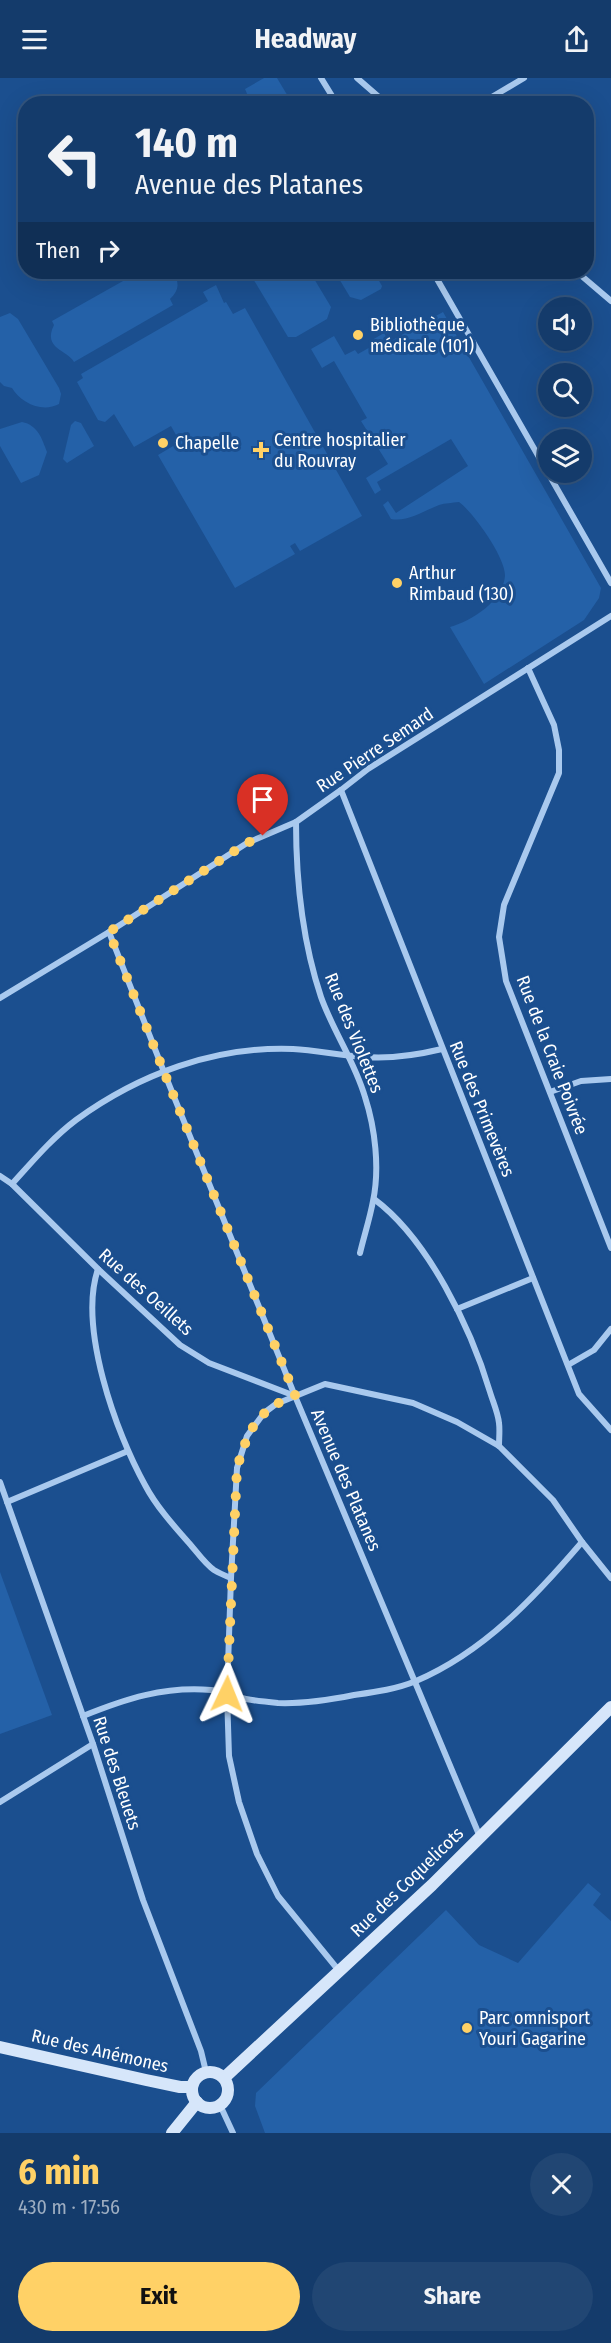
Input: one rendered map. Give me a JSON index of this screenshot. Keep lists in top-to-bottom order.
{
  "streets": {
    "street": [
      "Rue Pierre Semard",
      "Rue des Violettes",
      "Rue de la Craie Poivrée",
      "Rue des Primevères",
      "Rue des Oeillets",
      "Avenue des Platanes",
      "Rue des Bleuets",
      "Rue des Coquelicots",
      "Rue des Anémones"
    ]
  },
  "crossings": [
    ["Rue Pierre Semard", "Rue des Violettes"],
    ["Rue Pierre Semard", "Rue de la Craie Poivrée"],
    ["Rue Pierre Semard", "Rue des Primevères"],
    ["Rue Pierre Semard", "Avenue des Platanes"],
    ["Rue des Oeillets", "Avenue des Platanes"],
    ["Avenue des Platanes", "Rue des Coquelicots"],
    ["Rue des Bleuets", "Rue des Coquelicots"],
    ["Rue des Bleuets", "Rue des Anémones"],
    ["Rue des Coquelicots", "Rue des Anémones"]
  ],
  "places": {
    "other": [
      "Bibliothèque médicale (101)",
      "Chapelle",
      "Arthur Rimbaud (130)",
      "Parc omnisport Youri Gagarine"
    ],
    "health": ["Centre hospitalier du Rouvray"]
  },
  "page": {
    "header": "Headway",
    "turn": ["140 m", "Avenue des Platanes"],
    "then": "Then",
    "heading": ["6 min", "430 m · 17:56"],
    "buttons": ["Exit", "Share"]
  }
}
